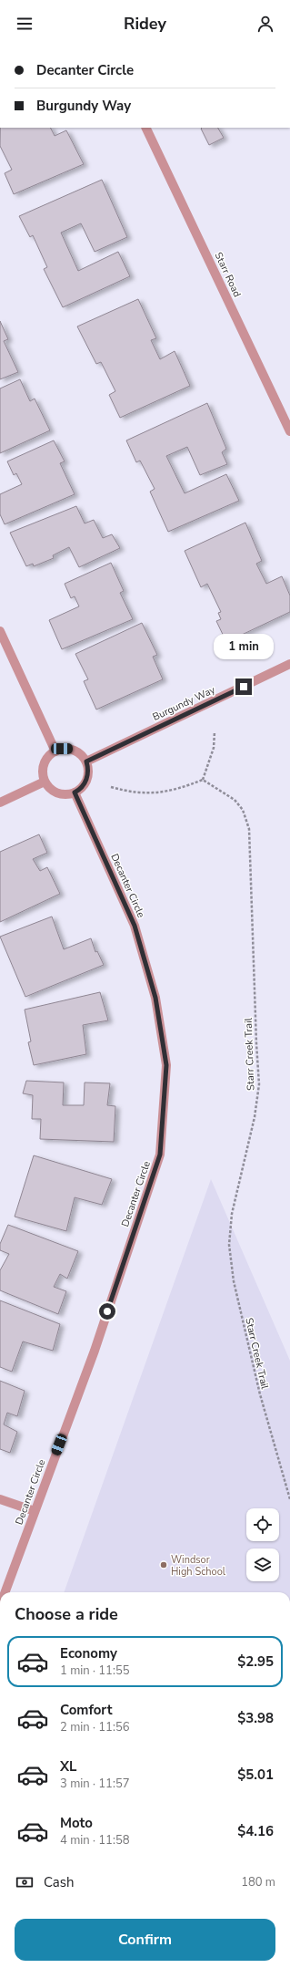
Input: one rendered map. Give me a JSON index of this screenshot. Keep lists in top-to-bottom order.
{
  "streets": {
    "street": ["Starr Road", "Burgundy Way", "Decanter Circle"],
    "path": ["Starr Creek Trail"]
  },
  "crossings": [
    ["Burgundy Way", "Decanter Circle"]
  ],
  "places": ["Windsor High School"],
  "page": {
    "header": "Ridey",
    "banner": ["Decanter Circle", "Burgundy Way"],
    "bubble": "1 min",
    "heading": "Choose a ride",
    "list": [
      {
        "name": "Economy",
        "note": "1 min · 11:55",
        "value": "$2.95"
      },
      {
        "name": "Comfort",
        "note": "2 min · 11:56",
        "value": "$3.98"
      },
      {
        "name": "XL",
        "note": "3 min · 11:57",
        "value": "$5.01"
      },
      {
        "name": "Moto",
        "note": "4 min · 11:58",
        "value": "$4.16"
      }
    ],
    "pay": ["Cash", "180 m"],
    "buttons": "Confirm"
  }
}
